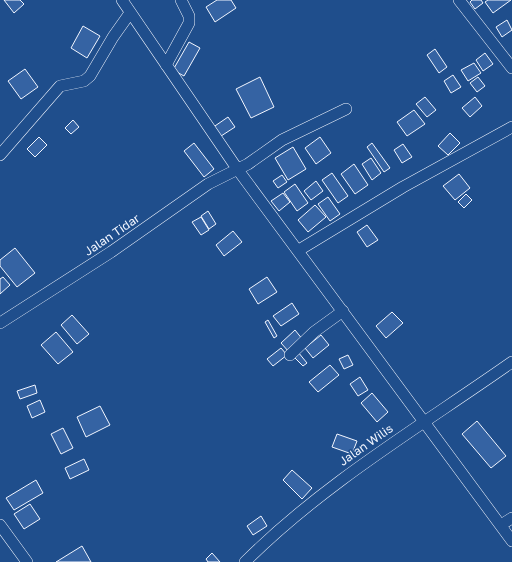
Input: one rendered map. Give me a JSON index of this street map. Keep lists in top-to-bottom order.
{
  "streets": {
    "street": ["Jalan Tidar", "Jalan Wilis"]
  }
}
